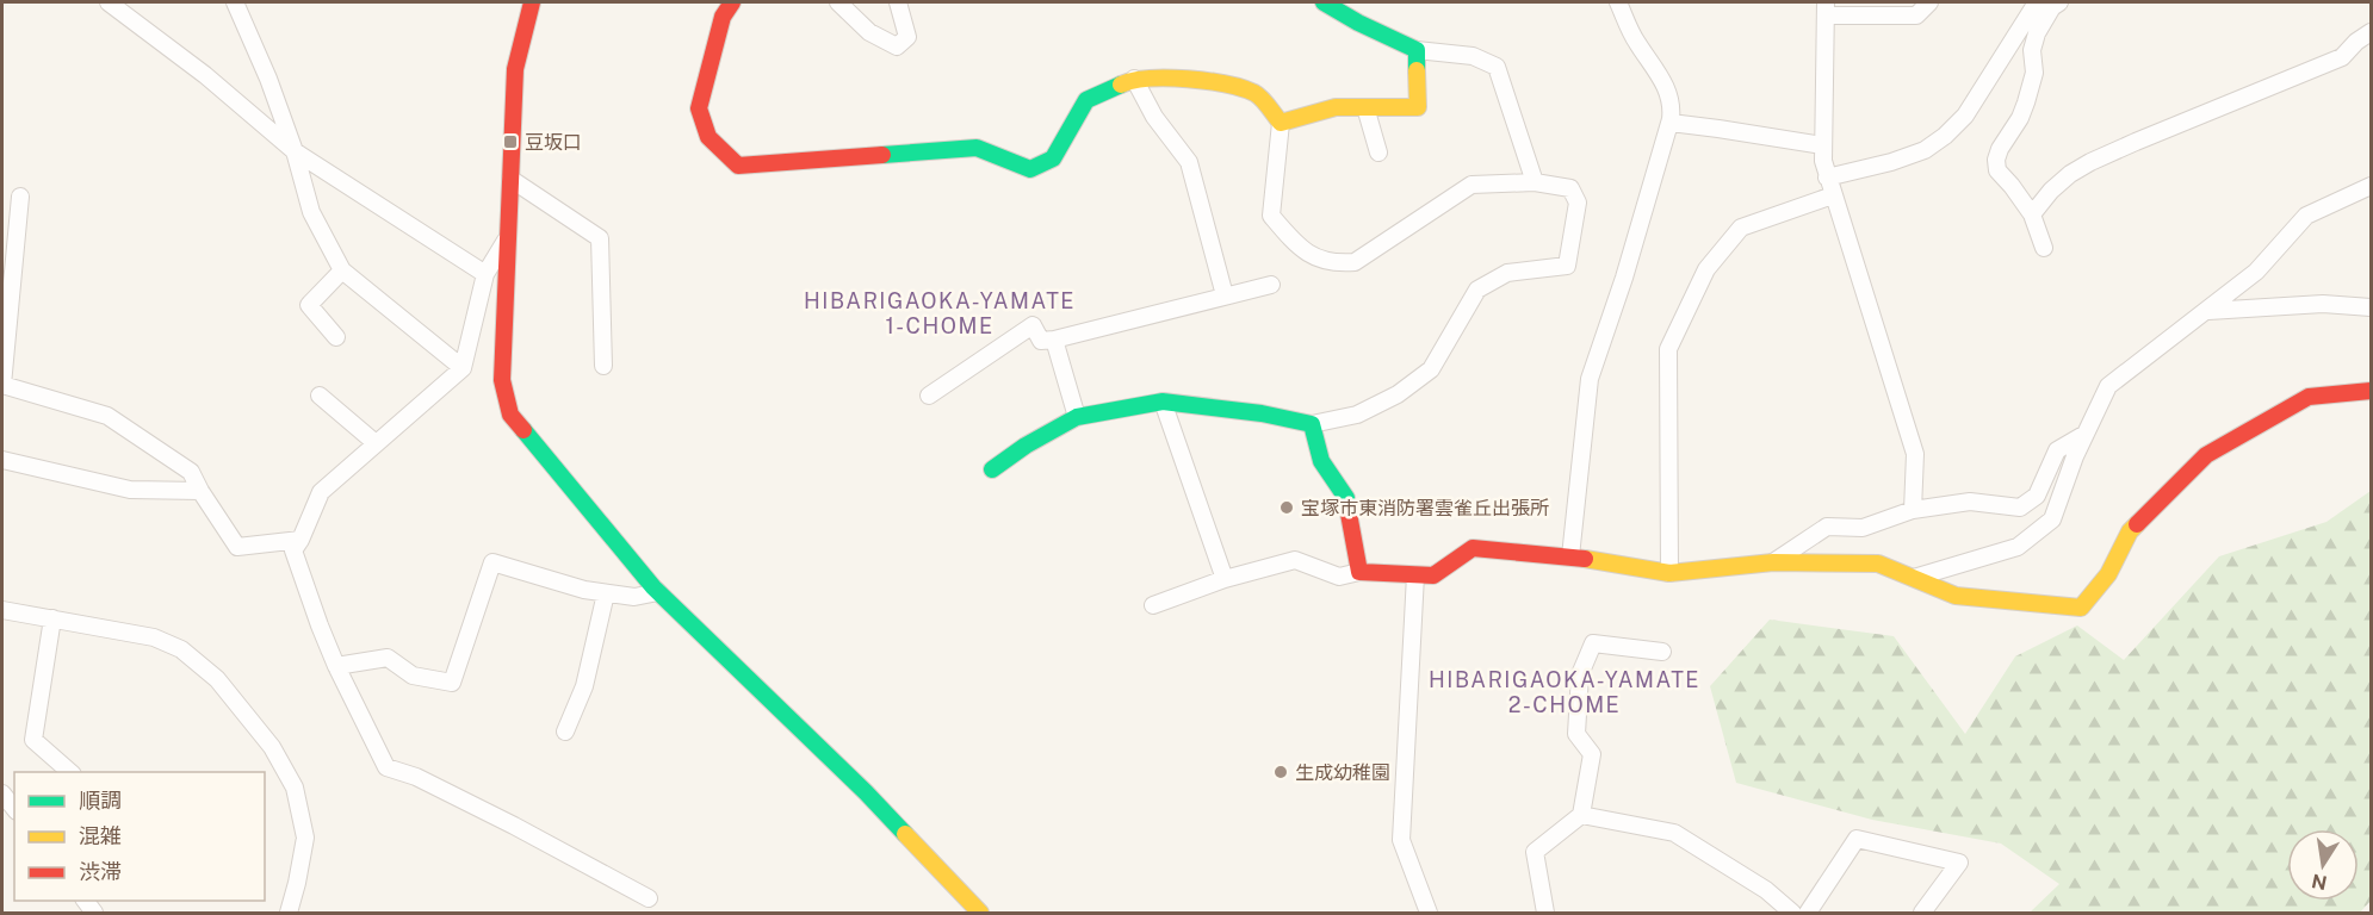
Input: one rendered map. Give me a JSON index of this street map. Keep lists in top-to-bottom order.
{
  "districts": ["HIBARIGAOKA-YAMATE 1-CHOME", "HIBARIGAOKA-YAMATE 2-CHOME"],
  "places": {
    "transit": ["豆坂口"],
    "other": ["宝塚市東消防署雲雀丘出張所", "生成幼稚園"]
  },
  "legend": ["順調", "混雑", "渋滞"],
  "north": "bottom"
}
